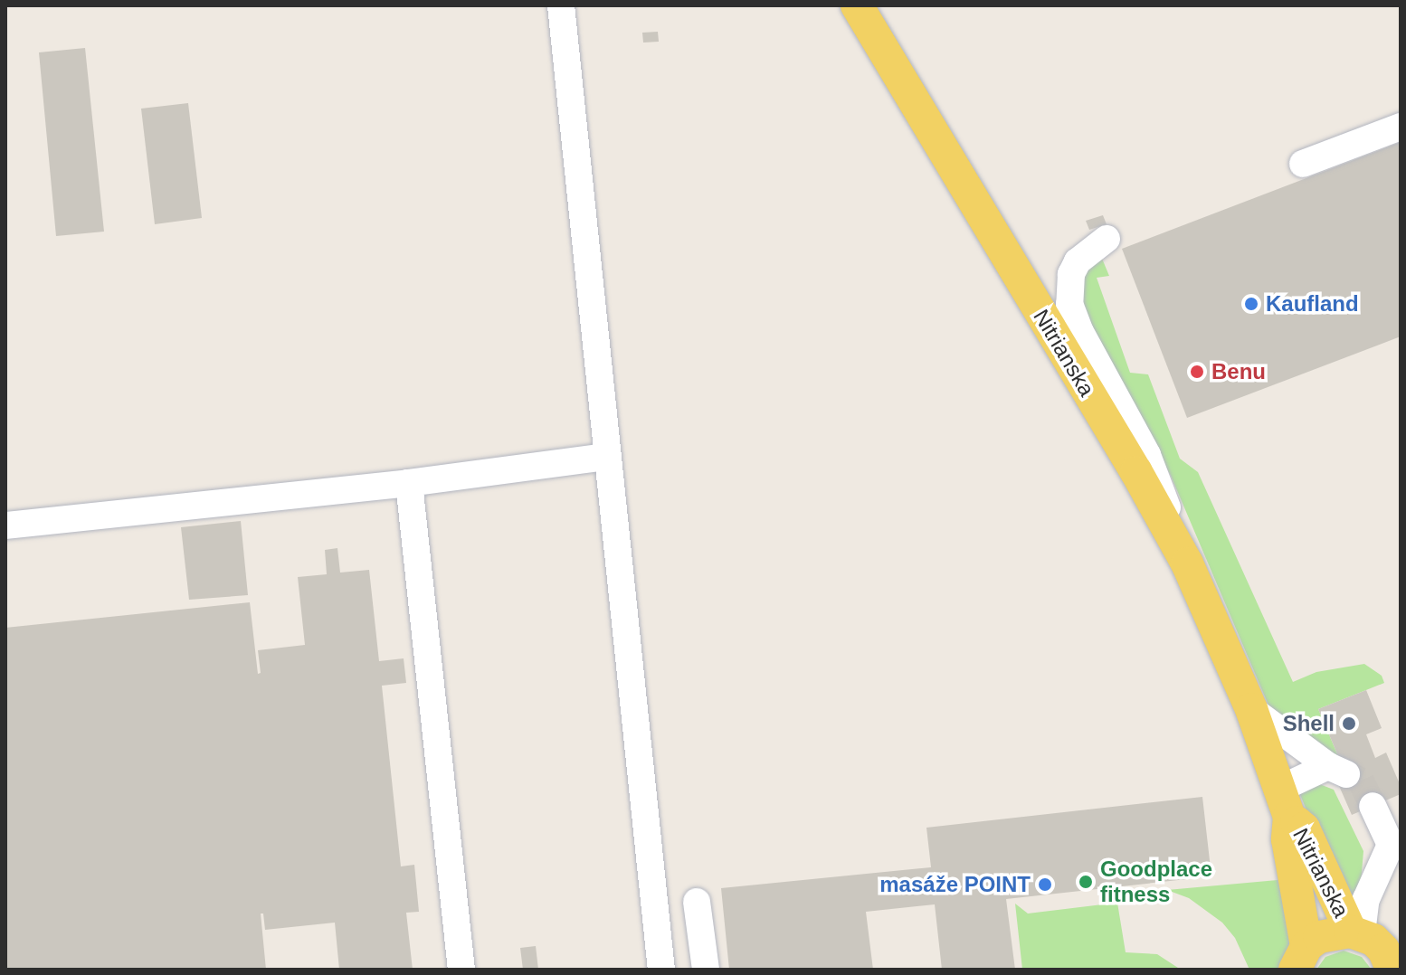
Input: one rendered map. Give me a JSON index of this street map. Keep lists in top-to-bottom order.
{
  "streets": {
    "main road": ["Nitrianska"]
  },
  "places": [
    "Kaufland",
    "Benu",
    "Shell",
    "Goodplace fitness",
    "masáže POINT"
  ]
}
